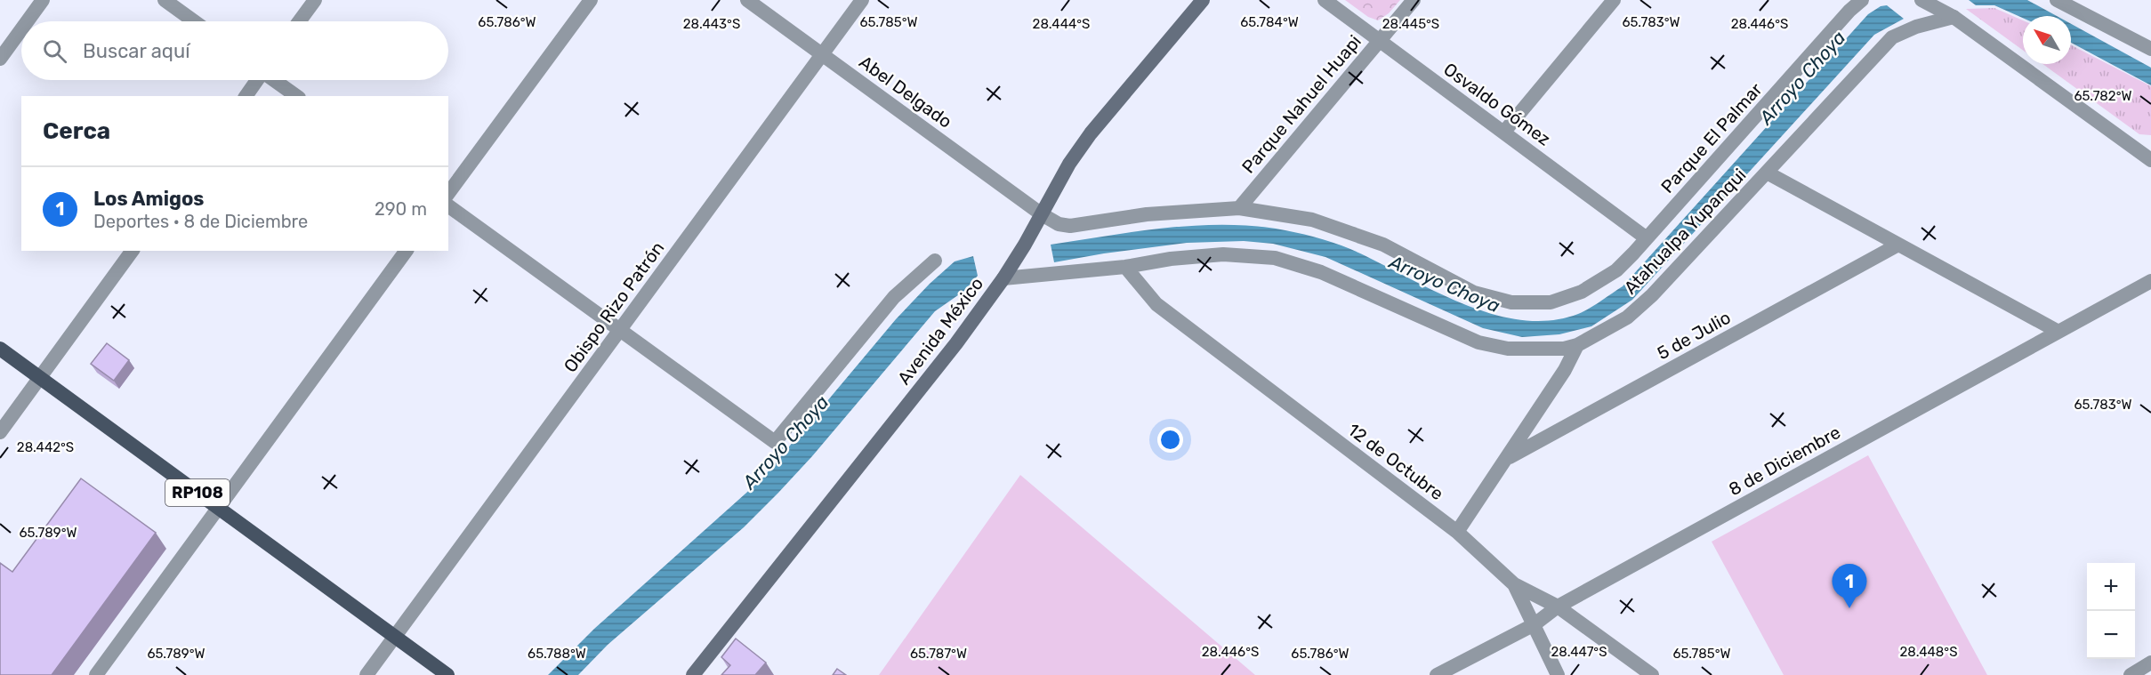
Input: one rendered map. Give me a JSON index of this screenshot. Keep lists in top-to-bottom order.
{
  "streets": {
    "main road": ["Avenida México", "RP108"],
    "street": [
      "Abel Delgado",
      "Parque Nahuel Huapi",
      "Osvaldo Gómez",
      "Parque El Palmar",
      "Atahualpa Yupanqui",
      "Obispo Rizo Patrón",
      "5 de Julio",
      "8 de Diciembre",
      "12 de Octubre"
    ]
  },
  "crossings": [
    ["Abel Delgado", "Parque Nahuel Huapi"],
    ["Abel Delgado", "Parque El Palmar"],
    ["Abel Delgado", "Obispo Rizo Patrón"],
    ["Abel Delgado", "Avenida México"],
    ["Parque Nahuel Huapi", "Osvaldo Gómez"],
    ["Parque Nahuel Huapi", "Parque El Palmar"],
    ["Osvaldo Gómez", "Parque El Palmar"],
    ["Obispo Rizo Patrón", "RP108"],
    ["8 de Diciembre", "12 de Octubre"]
  ],
  "water": ["Arroyo Choya"],
  "north": "top left",
  "page": {
    "search": "Buscar aquí",
    "heading": "Cerca",
    "list": [
      {
        "mark": "1",
        "name": "Los Amigos",
        "note": "Deportes · 8 de Diciembre",
        "value": "290 m"
      }
    ],
    "map_buttons": ["+", "−"],
    "pins": "1"
  },
  "coordinates": [
    "65.785°W",
    "65.786°W",
    "65.784°W",
    "65.783°W",
    "28.443°S",
    "28.444°S",
    "28.445°S",
    "28.446°S",
    "65.782°W",
    "28.442°S",
    "65.789°W",
    "28.447°S",
    "28.448°S",
    "65.788°W",
    "65.787°W"
  ]
}
